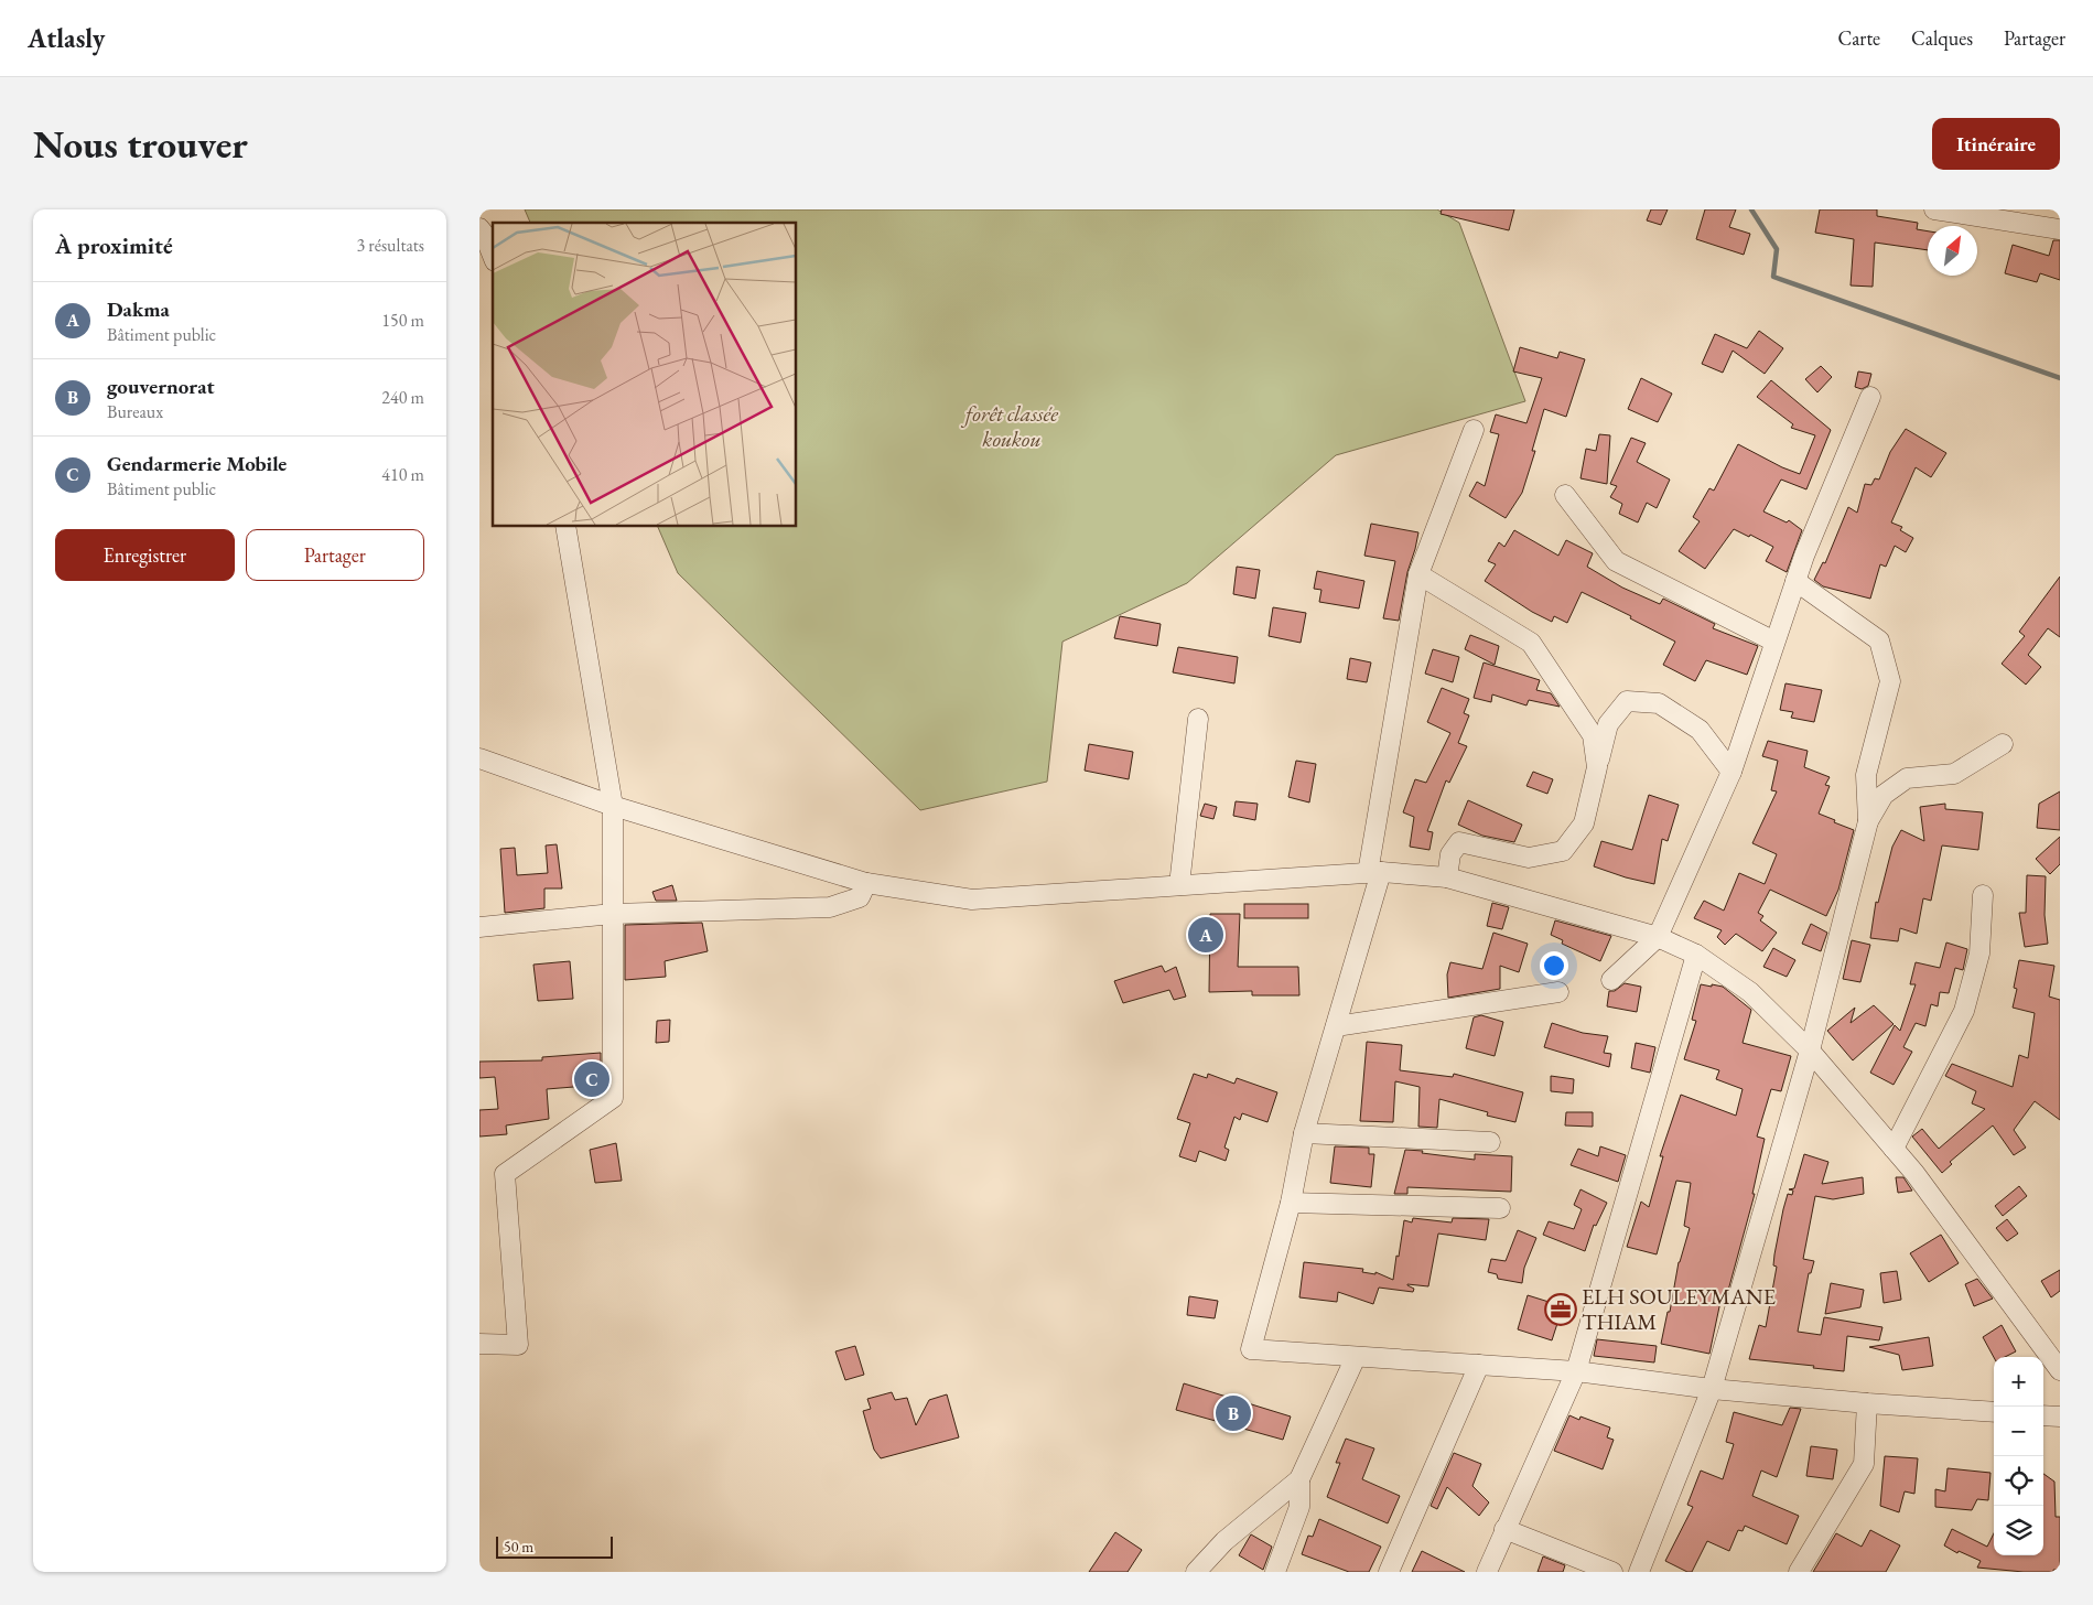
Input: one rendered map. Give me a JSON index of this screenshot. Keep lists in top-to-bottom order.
{
  "parks": ["forêt classée koukou"],
  "places": {
    "office": ["ELH SOULEYMANE THIAM"]
  },
  "scale_bar": "50 m",
  "north": "top right",
  "page": {
    "header": "Atlasly",
    "nav": ["Carte", "Calques", "Partager"],
    "buttons": [
      "Itinéraire",
      ["Enregistrer", "Partager"]
    ],
    "title": "Nous trouver",
    "heading": ["À proximité", "3 résultats"],
    "list": [
      {
        "mark": "A",
        "name": "Dakma",
        "note": "Bâtiment public",
        "value": "150 m"
      },
      {
        "mark": "B",
        "name": "gouvernorat",
        "note": "Bureaux",
        "value": "240 m"
      },
      {
        "mark": "C",
        "name": "Gendarmerie Mobile",
        "note": "Bâtiment public",
        "value": "410 m"
      }
    ],
    "pins": ["A", "C", "B"],
    "map_buttons": ["+", "−"],
    "scale": "50 m"
  }
}
